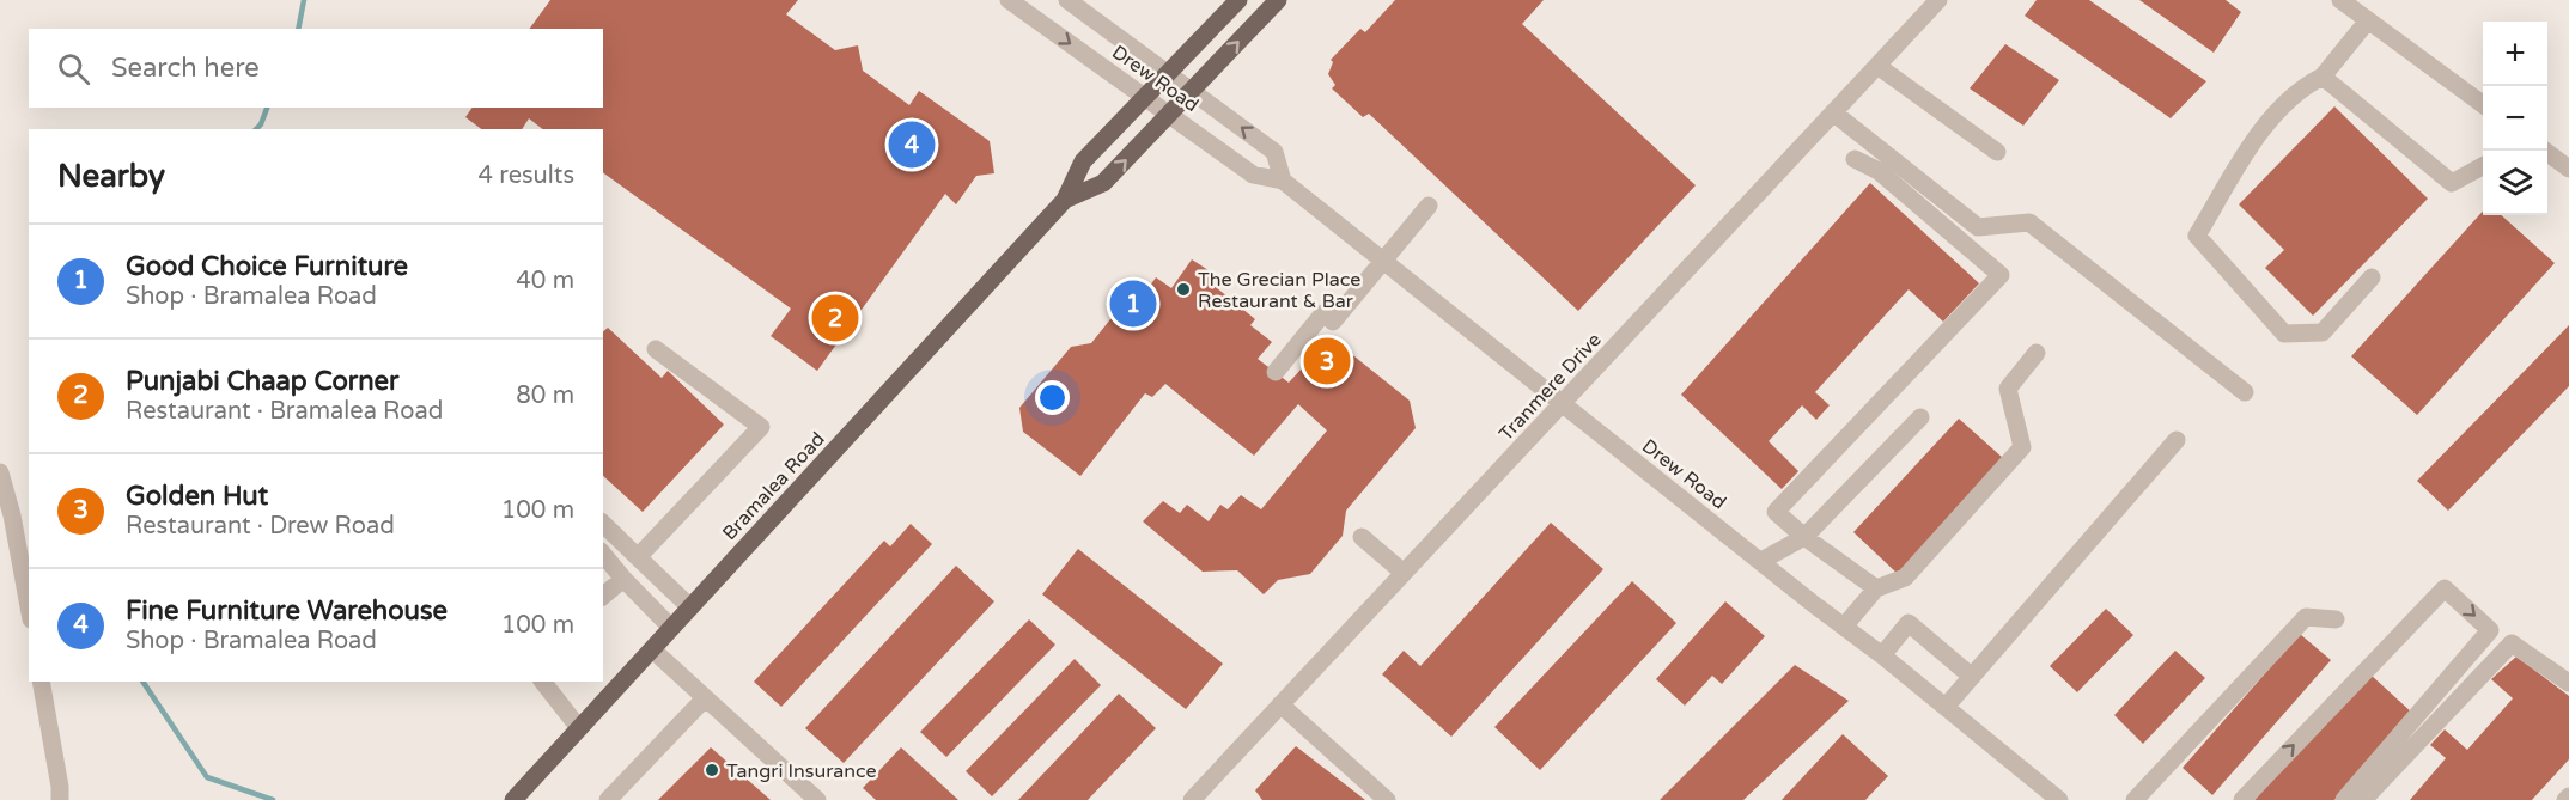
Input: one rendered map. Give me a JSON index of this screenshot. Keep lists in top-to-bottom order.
{
  "streets": {
    "main road": ["Bramalea Road"],
    "street": ["Drew Road", "Tranmere Drive"]
  },
  "crossings": [
    ["Drew Road", "Tranmere Drive"],
    ["Drew Road", "Bramalea Road"]
  ],
  "places": ["The Grecian Place Restaurant & Bar", "Tangri Insurance"],
  "page": {
    "map_buttons": ["+", "−"],
    "search": "Search here",
    "pins": [
      "4",
      "1",
      "2",
      "3"
    ],
    "heading": ["Nearby", "4 results"],
    "list": [
      {
        "mark": "1",
        "name": "Good Choice Furniture",
        "note": "Shop · Bramalea Road",
        "value": "40 m"
      },
      {
        "mark": "2",
        "name": "Punjabi Chaap Corner",
        "note": "Restaurant · Bramalea Road",
        "value": "80 m"
      },
      {
        "mark": "3",
        "name": "Golden Hut",
        "note": "Restaurant · Drew Road",
        "value": "100 m"
      },
      {
        "mark": "4",
        "name": "Fine Furniture Warehouse",
        "note": "Shop · Bramalea Road",
        "value": "100 m"
      }
    ]
  }
}
